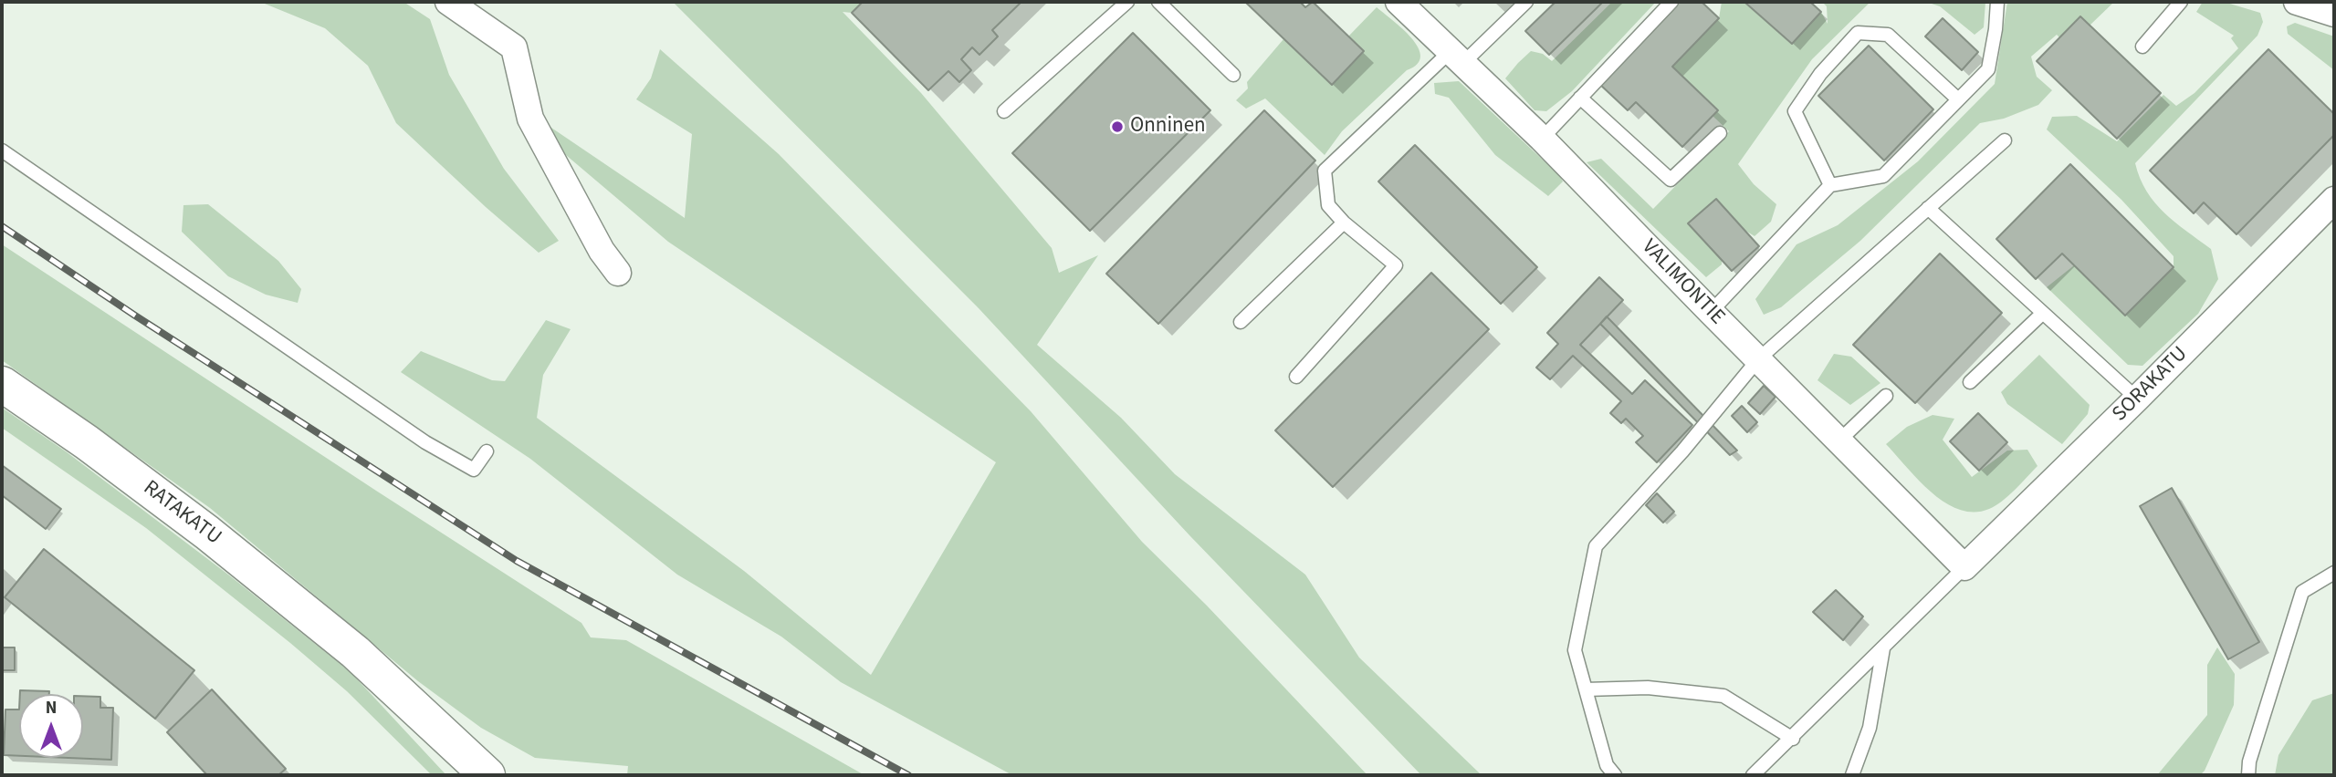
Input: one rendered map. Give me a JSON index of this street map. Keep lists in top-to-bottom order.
{
  "streets": {
    "main road": ["RATAKATU"],
    "street": ["VALIMONTIE", "SORAKATU"]
  },
  "crossings": [
    ["VALIMONTIE", "SORAKATU"]
  ],
  "places": ["Onninen"],
  "north": "top"
}
